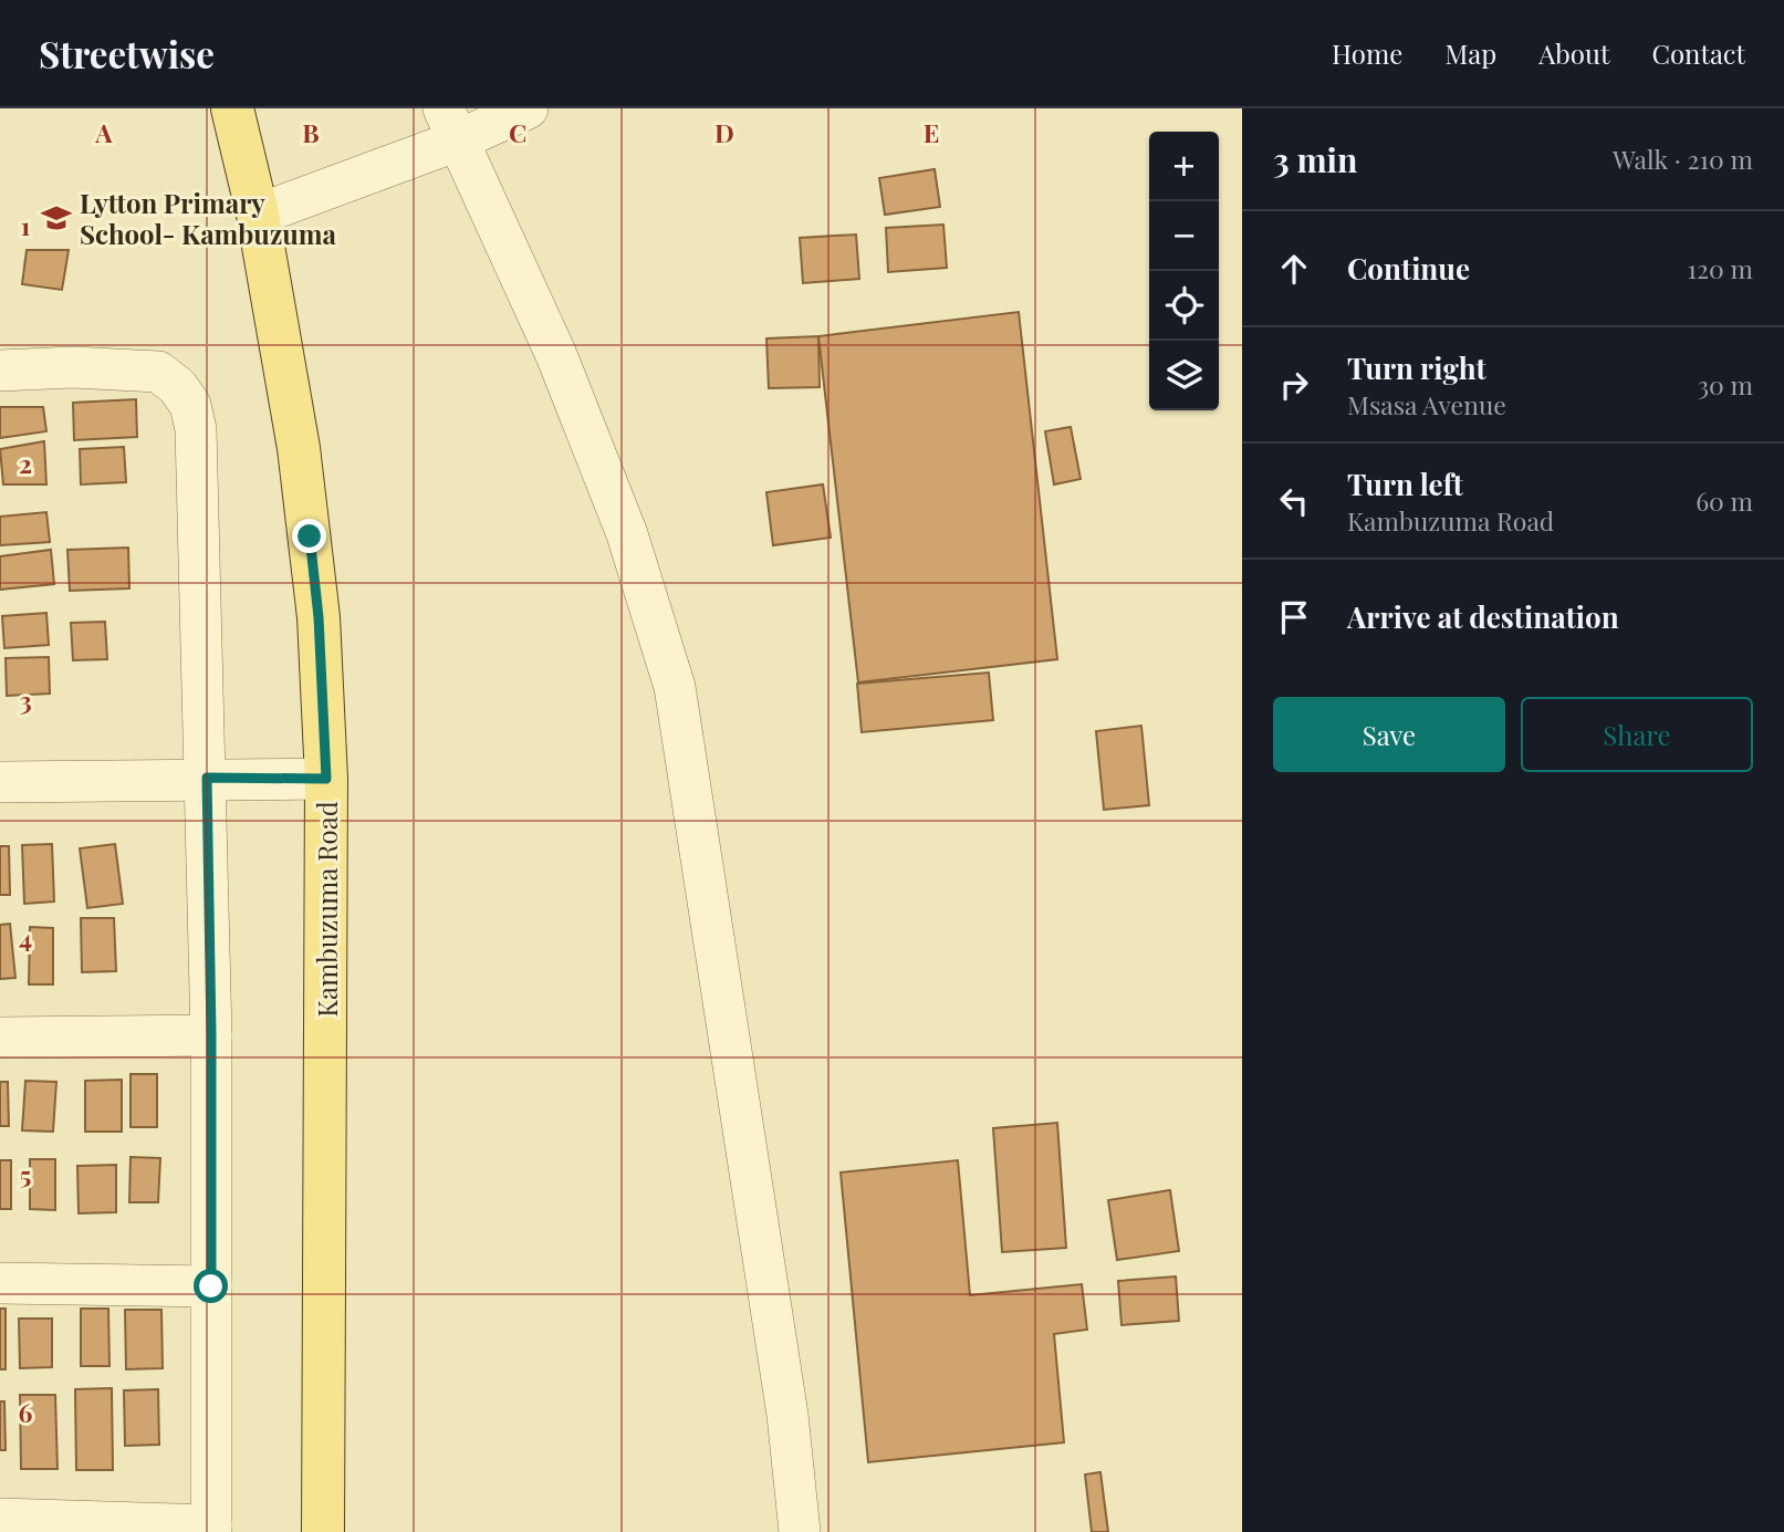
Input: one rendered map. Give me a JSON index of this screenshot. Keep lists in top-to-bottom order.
{
  "streets": {
    "main road": ["Kambuzuma Road"]
  },
  "places": {
    "school or university": ["Lytton Primary School- Kambuzuma"]
  },
  "page": {
    "header": "Streetwise",
    "nav": [
      "Home",
      "Map",
      "About",
      "Contact"
    ],
    "heading": ["3 min", "Walk · 210 m"],
    "map_buttons": ["+", "−"],
    "list": [
      ["Continue", "120 m"],
      ["Turn right", "Msasa Avenue", "30 m"],
      ["Turn left", "Kambuzuma Road", "60 m"],
      "Arrive at destination"
    ],
    "buttons": ["Save", "Share"]
  },
  "grid": {
    "columns": [
      "A",
      "B",
      "C",
      "D",
      "E"
    ],
    "rows": [
      "1",
      "2",
      "3",
      "4",
      "5",
      "6"
    ]
  }
}
